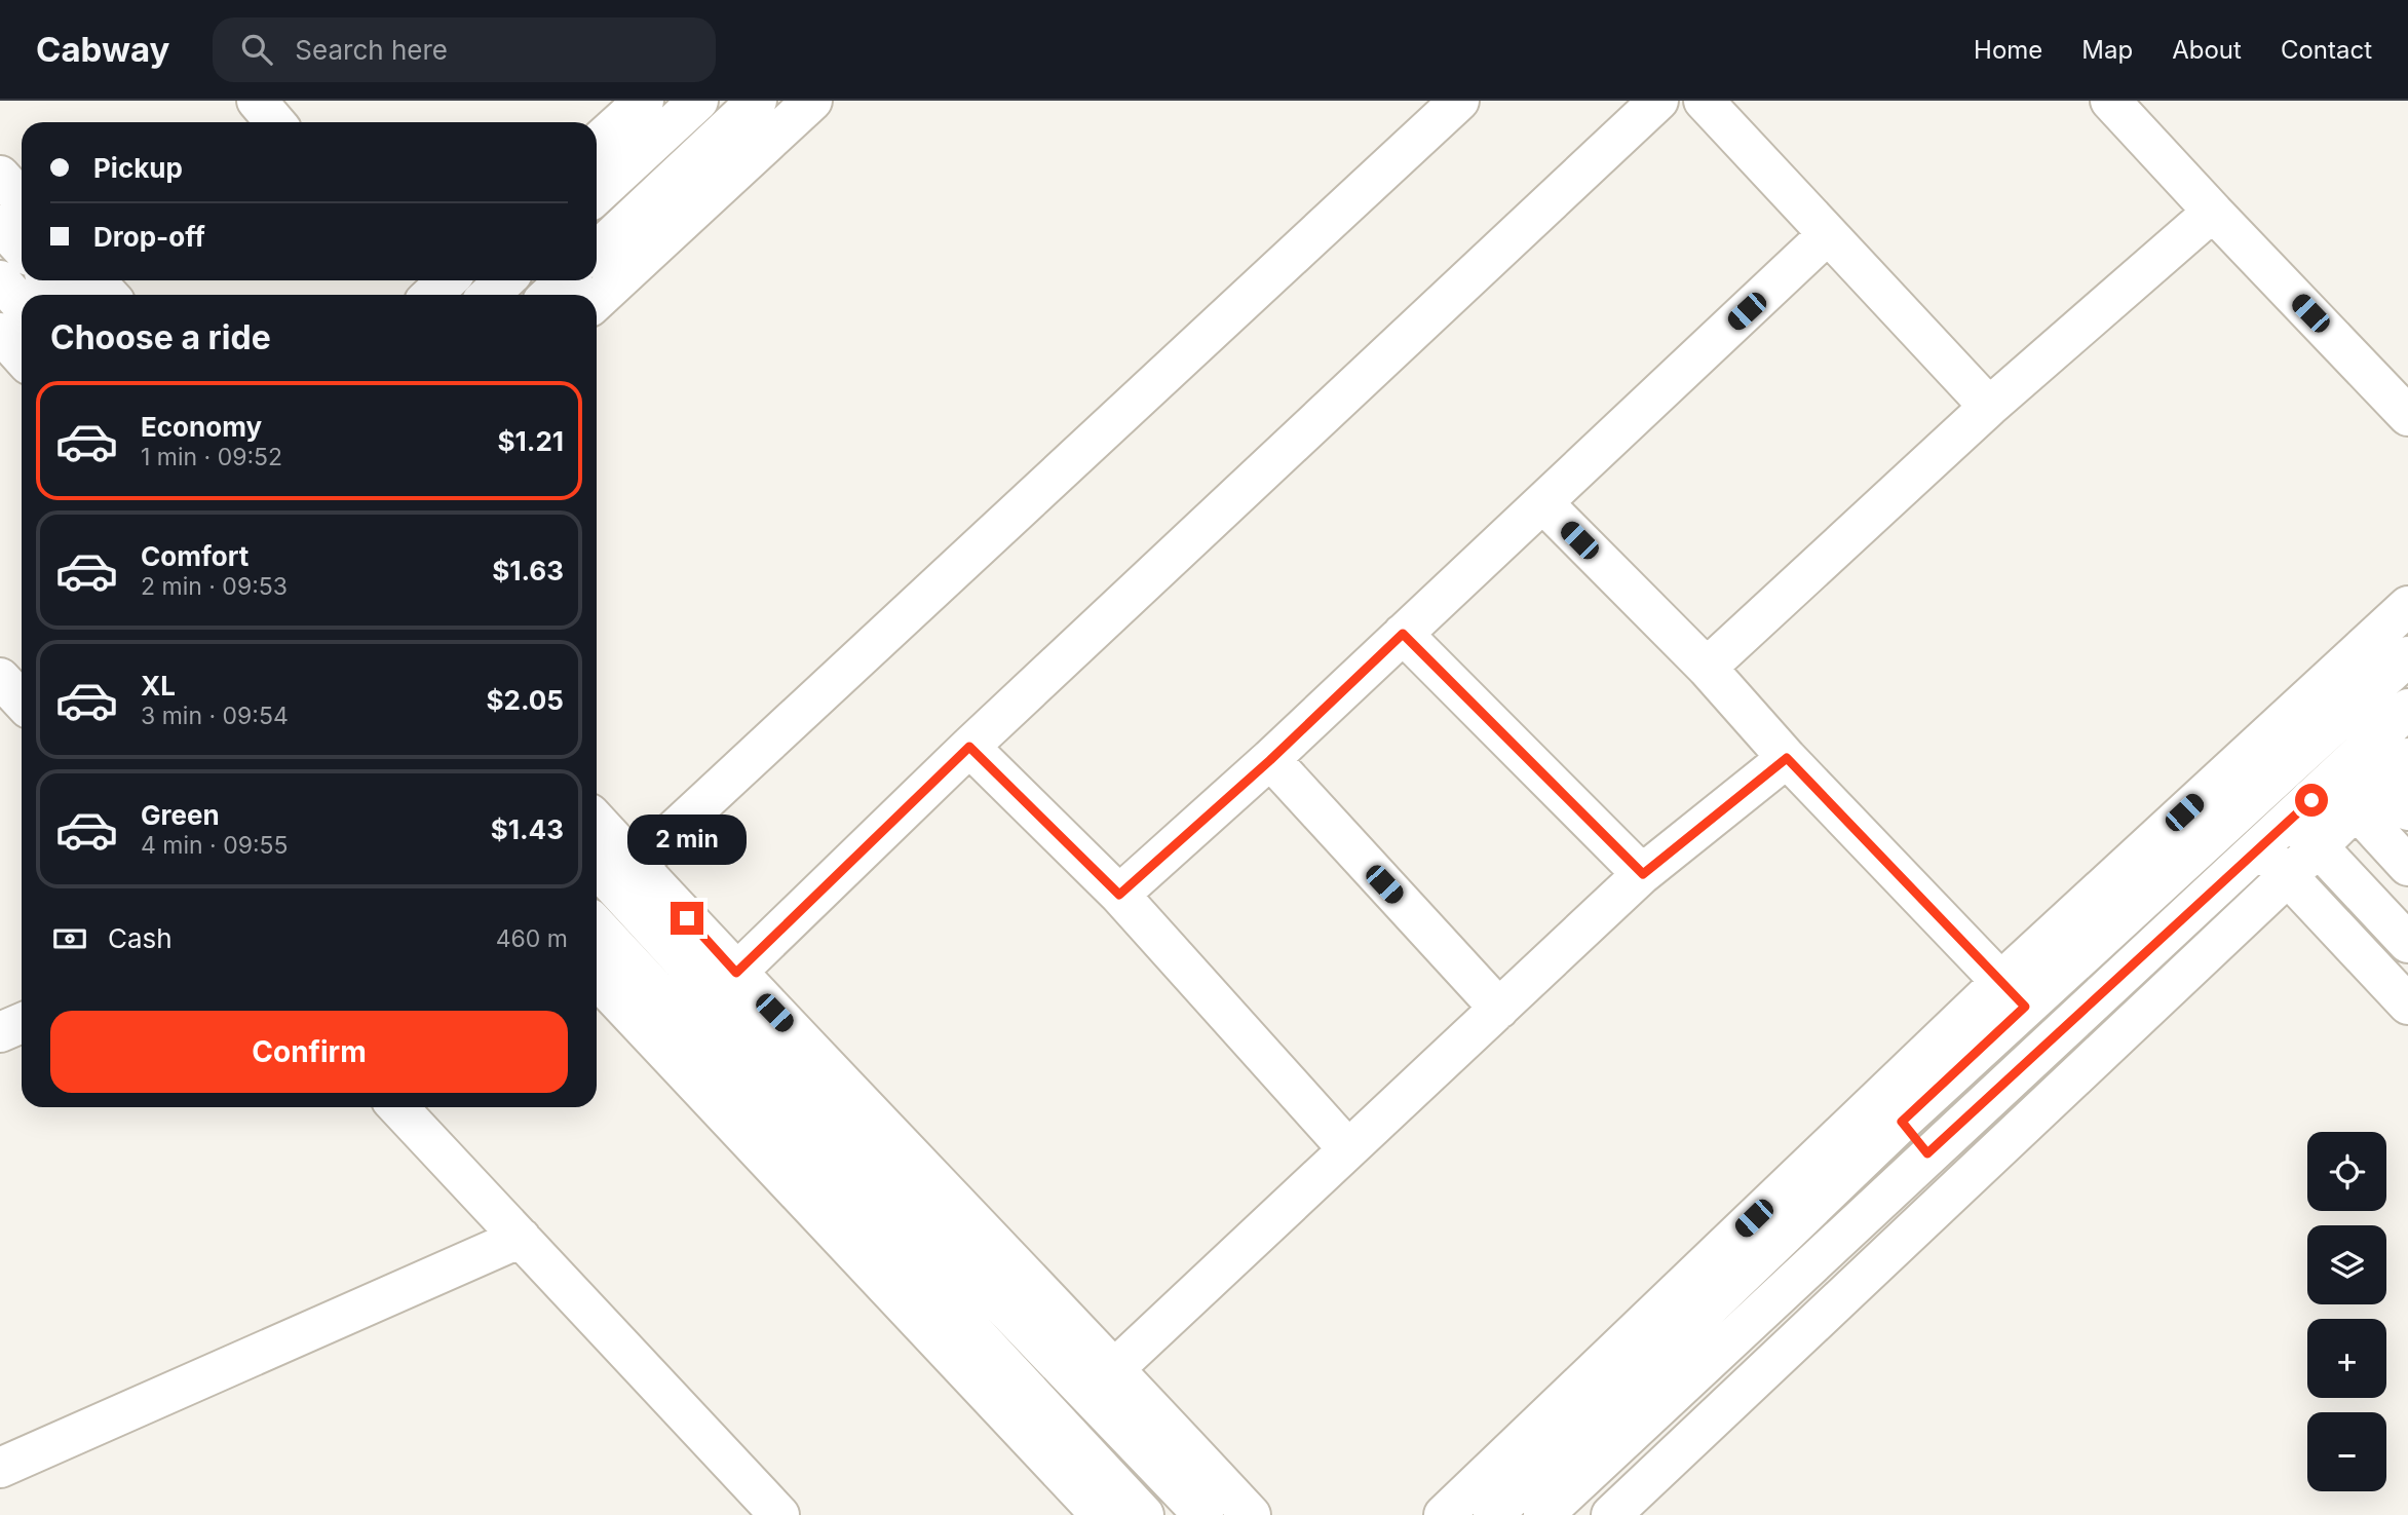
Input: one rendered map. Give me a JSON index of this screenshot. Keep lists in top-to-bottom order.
{
  "page": {
    "header": "Cabway",
    "search": "Search here",
    "nav": [
      "Home",
      "Map",
      "About",
      "Contact"
    ],
    "banner": ["Pickup", "Drop-off"],
    "heading": "Choose a ride",
    "list": [
      {
        "name": "Economy",
        "note": "1 min · 09:52",
        "value": "$1.21"
      },
      {
        "name": "Comfort",
        "note": "2 min · 09:53",
        "value": "$1.63"
      },
      {
        "name": "XL",
        "note": "3 min · 09:54",
        "value": "$2.05"
      },
      {
        "name": "Green",
        "note": "4 min · 09:55",
        "value": "$1.43"
      }
    ],
    "bubble": "2 min",
    "pay": ["Cash", "460 m"],
    "buttons": "Confirm",
    "map_buttons": ["+", "−"]
  }
}
